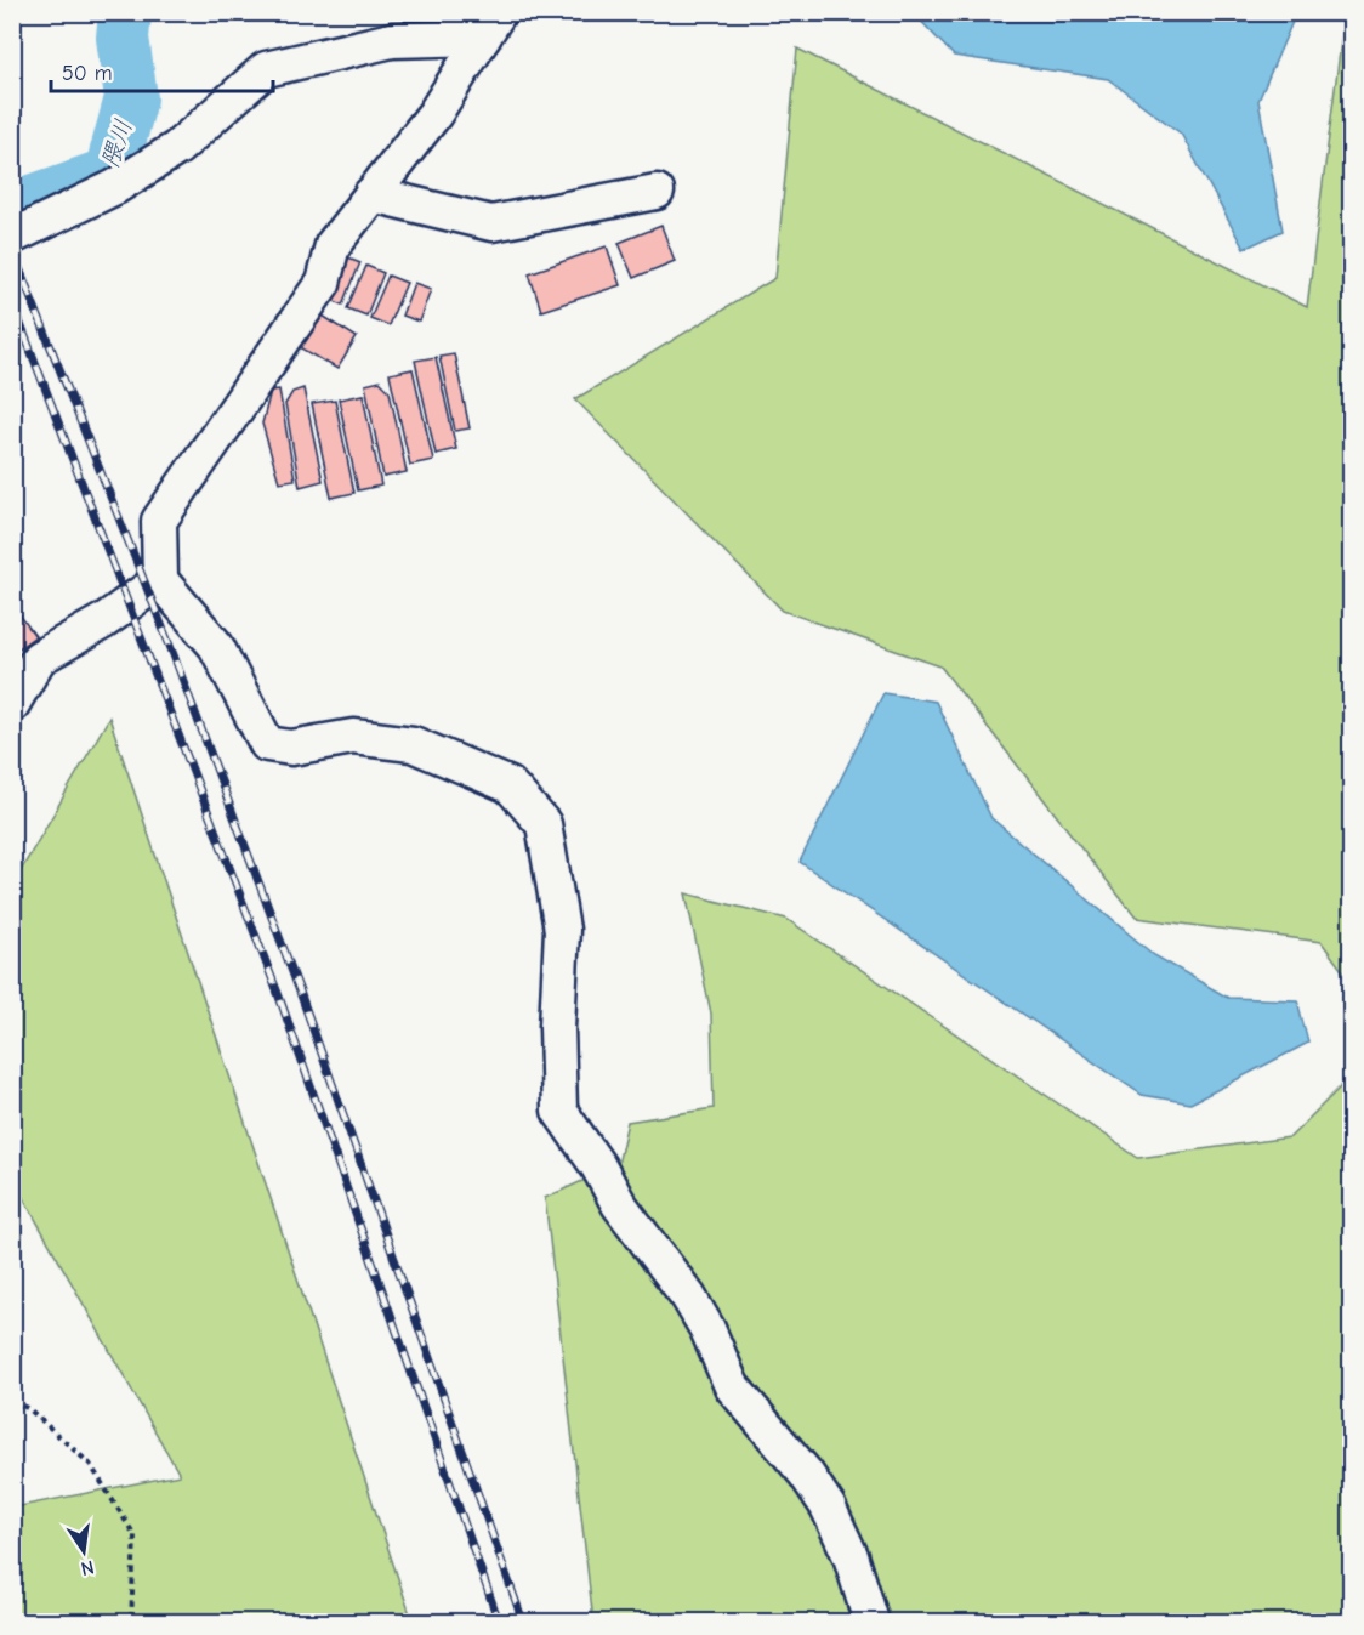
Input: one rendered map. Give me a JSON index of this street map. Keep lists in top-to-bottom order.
{
  "water": ["隈川"],
  "scale_bar": "50 m",
  "north": "bottom"
}
